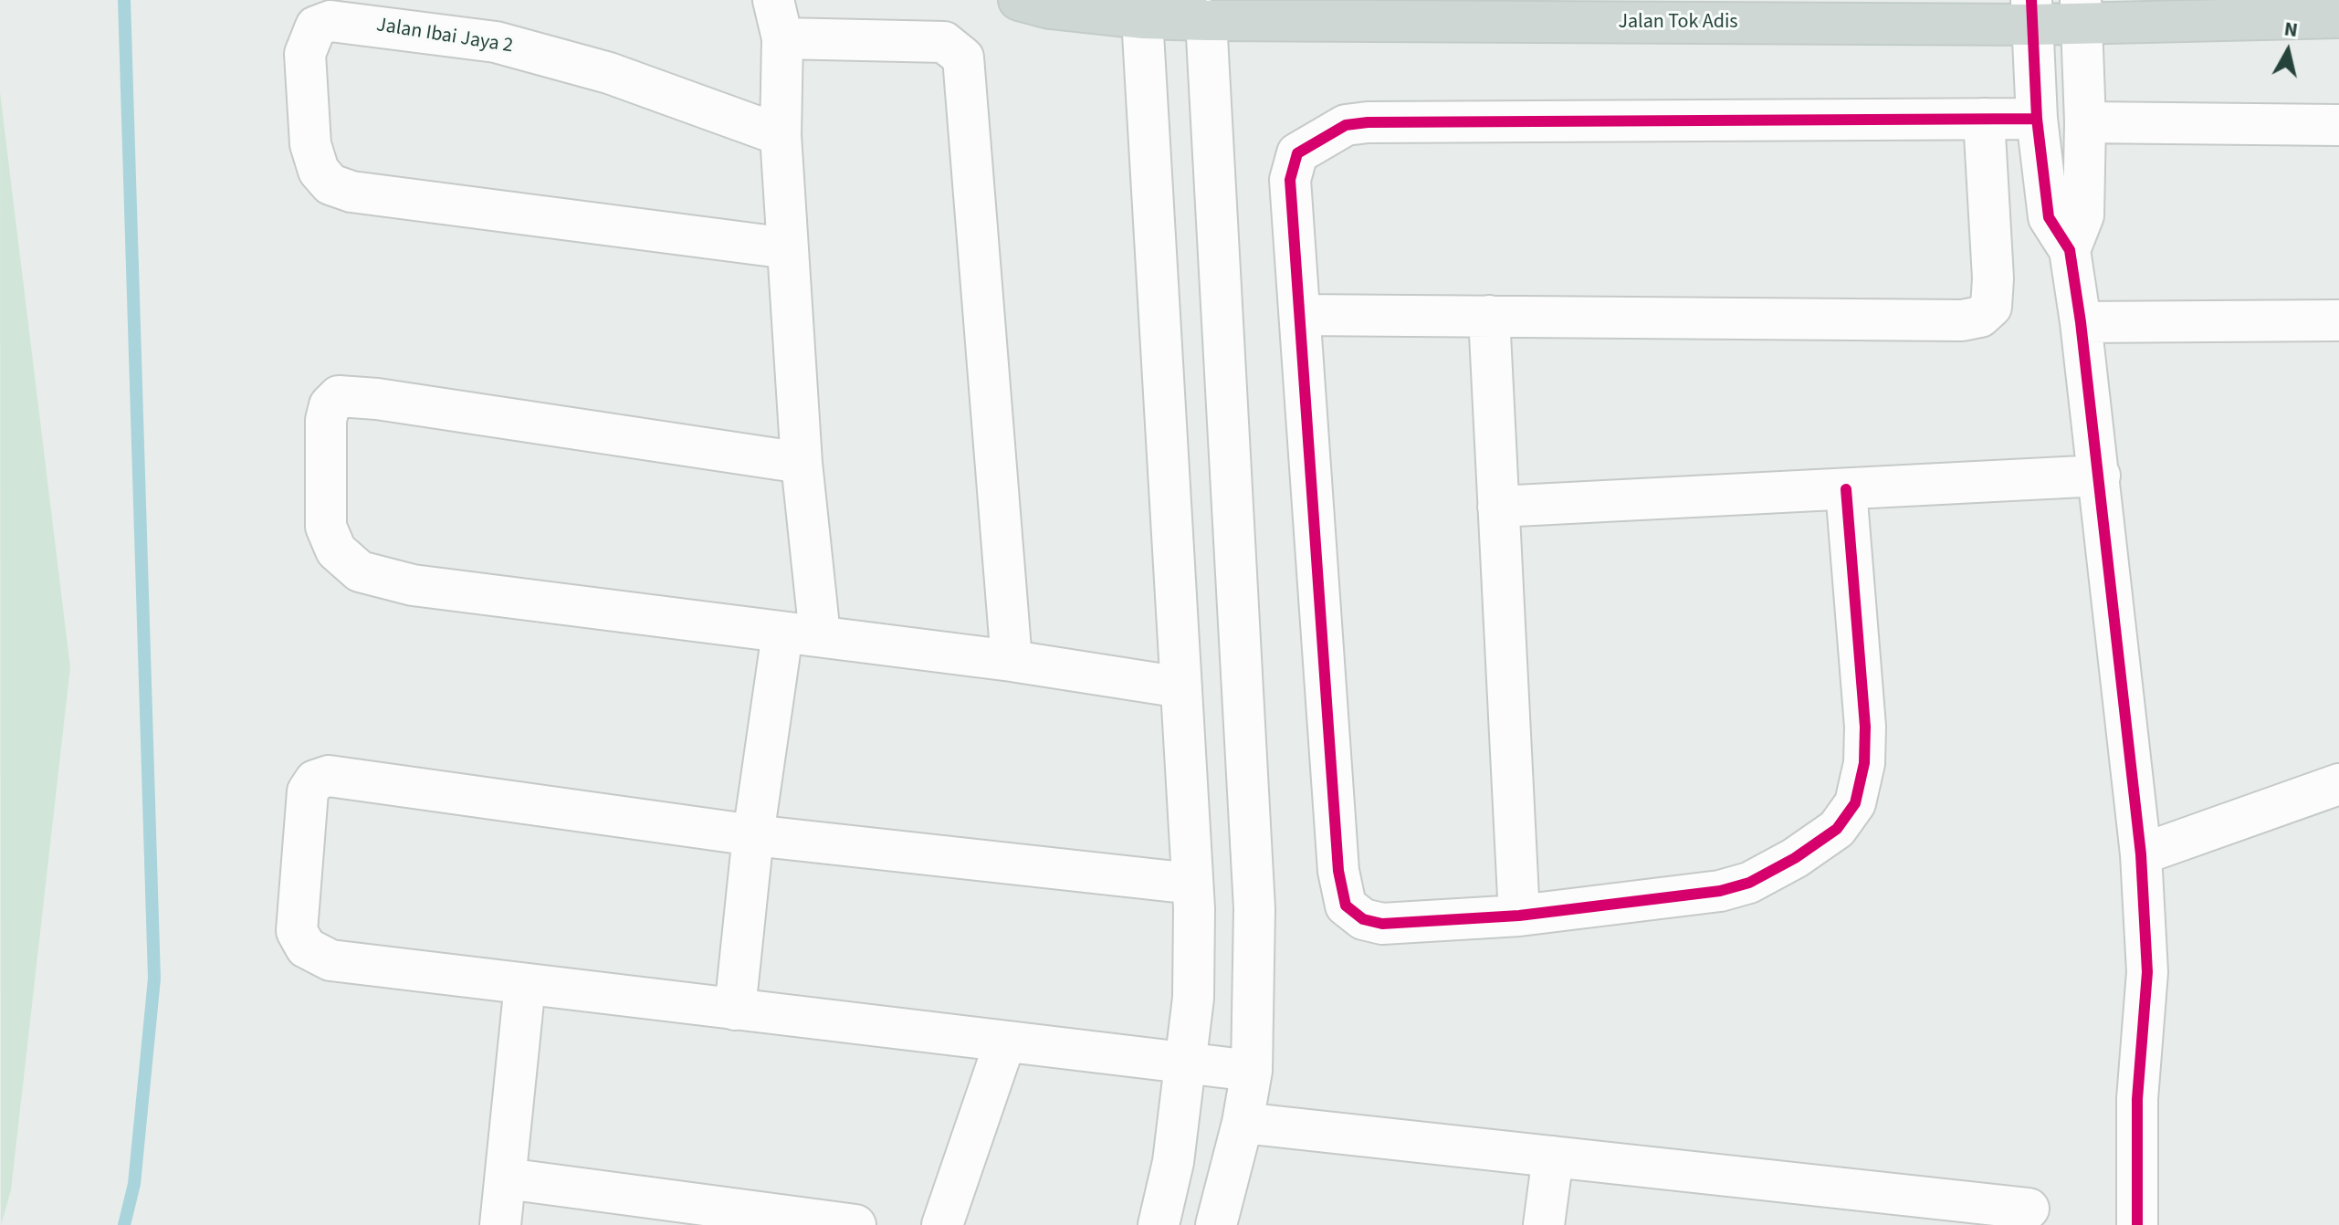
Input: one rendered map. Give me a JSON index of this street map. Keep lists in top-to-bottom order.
{
  "streets": {
    "main road": ["Jalan Tok Adis"],
    "street": ["Jalan Ibai Jaya 2"]
  },
  "north": "top"
}
